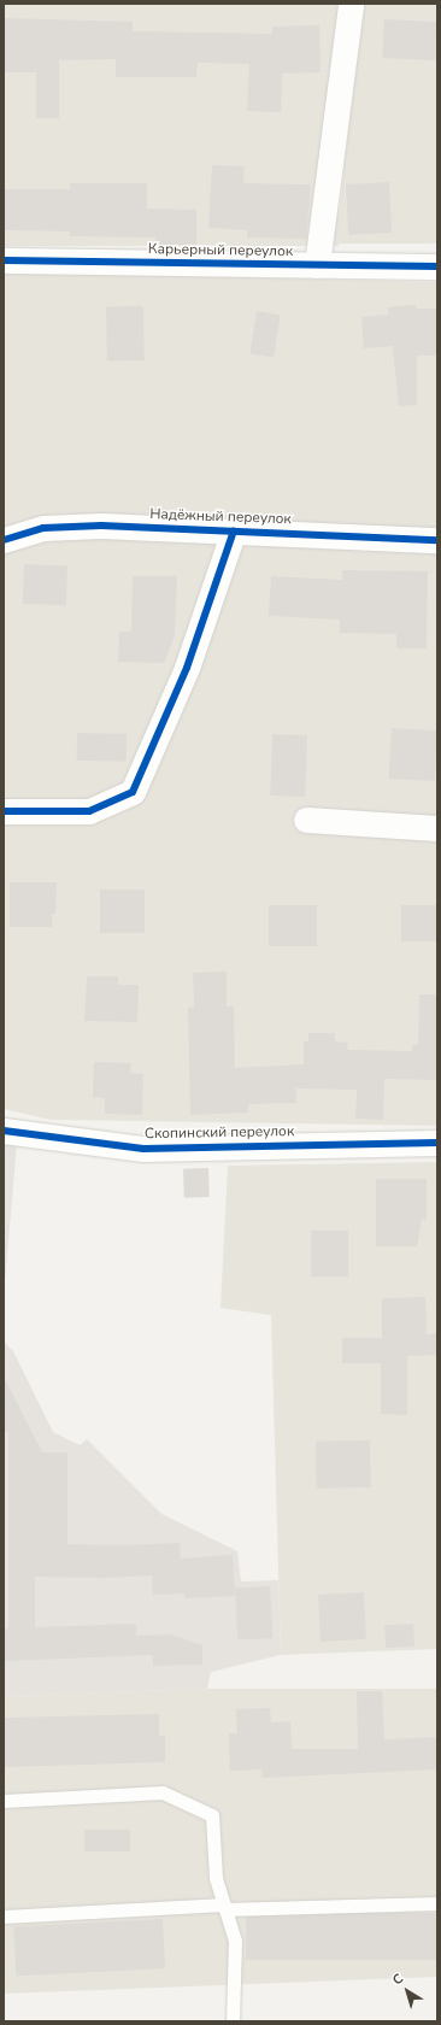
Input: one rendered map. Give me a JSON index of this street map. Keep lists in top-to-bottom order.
{
  "streets": {
    "street": ["Карьерный переулок", "Надёжный переулок", "Скопинский переулок"]
  },
  "north": "top left"
}
